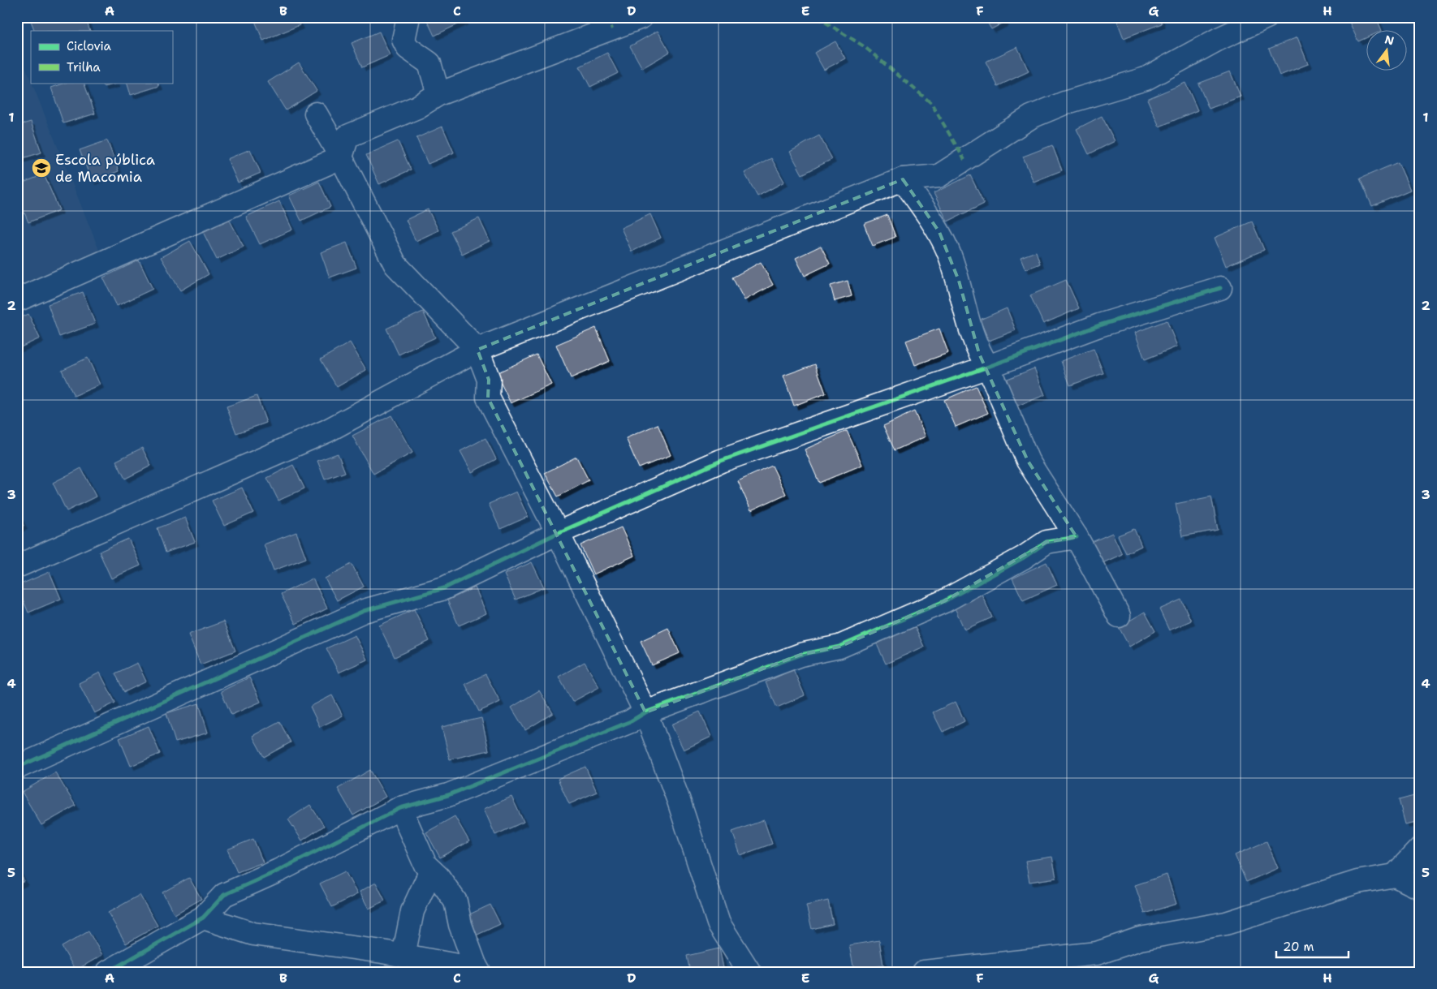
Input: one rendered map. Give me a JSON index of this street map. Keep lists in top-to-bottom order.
{
  "places": {
    "school or university": ["Escola pública de Macomia"]
  },
  "legend": ["Ciclovia", "Trilha"],
  "scale_bar": "20 m",
  "north": "top",
  "grid": {
    "columns": [
      "A",
      "B",
      "C",
      "D",
      "E",
      "F",
      "G",
      "H"
    ],
    "rows": [
      "1",
      "2",
      "3",
      "4",
      "5"
    ]
  }
}
